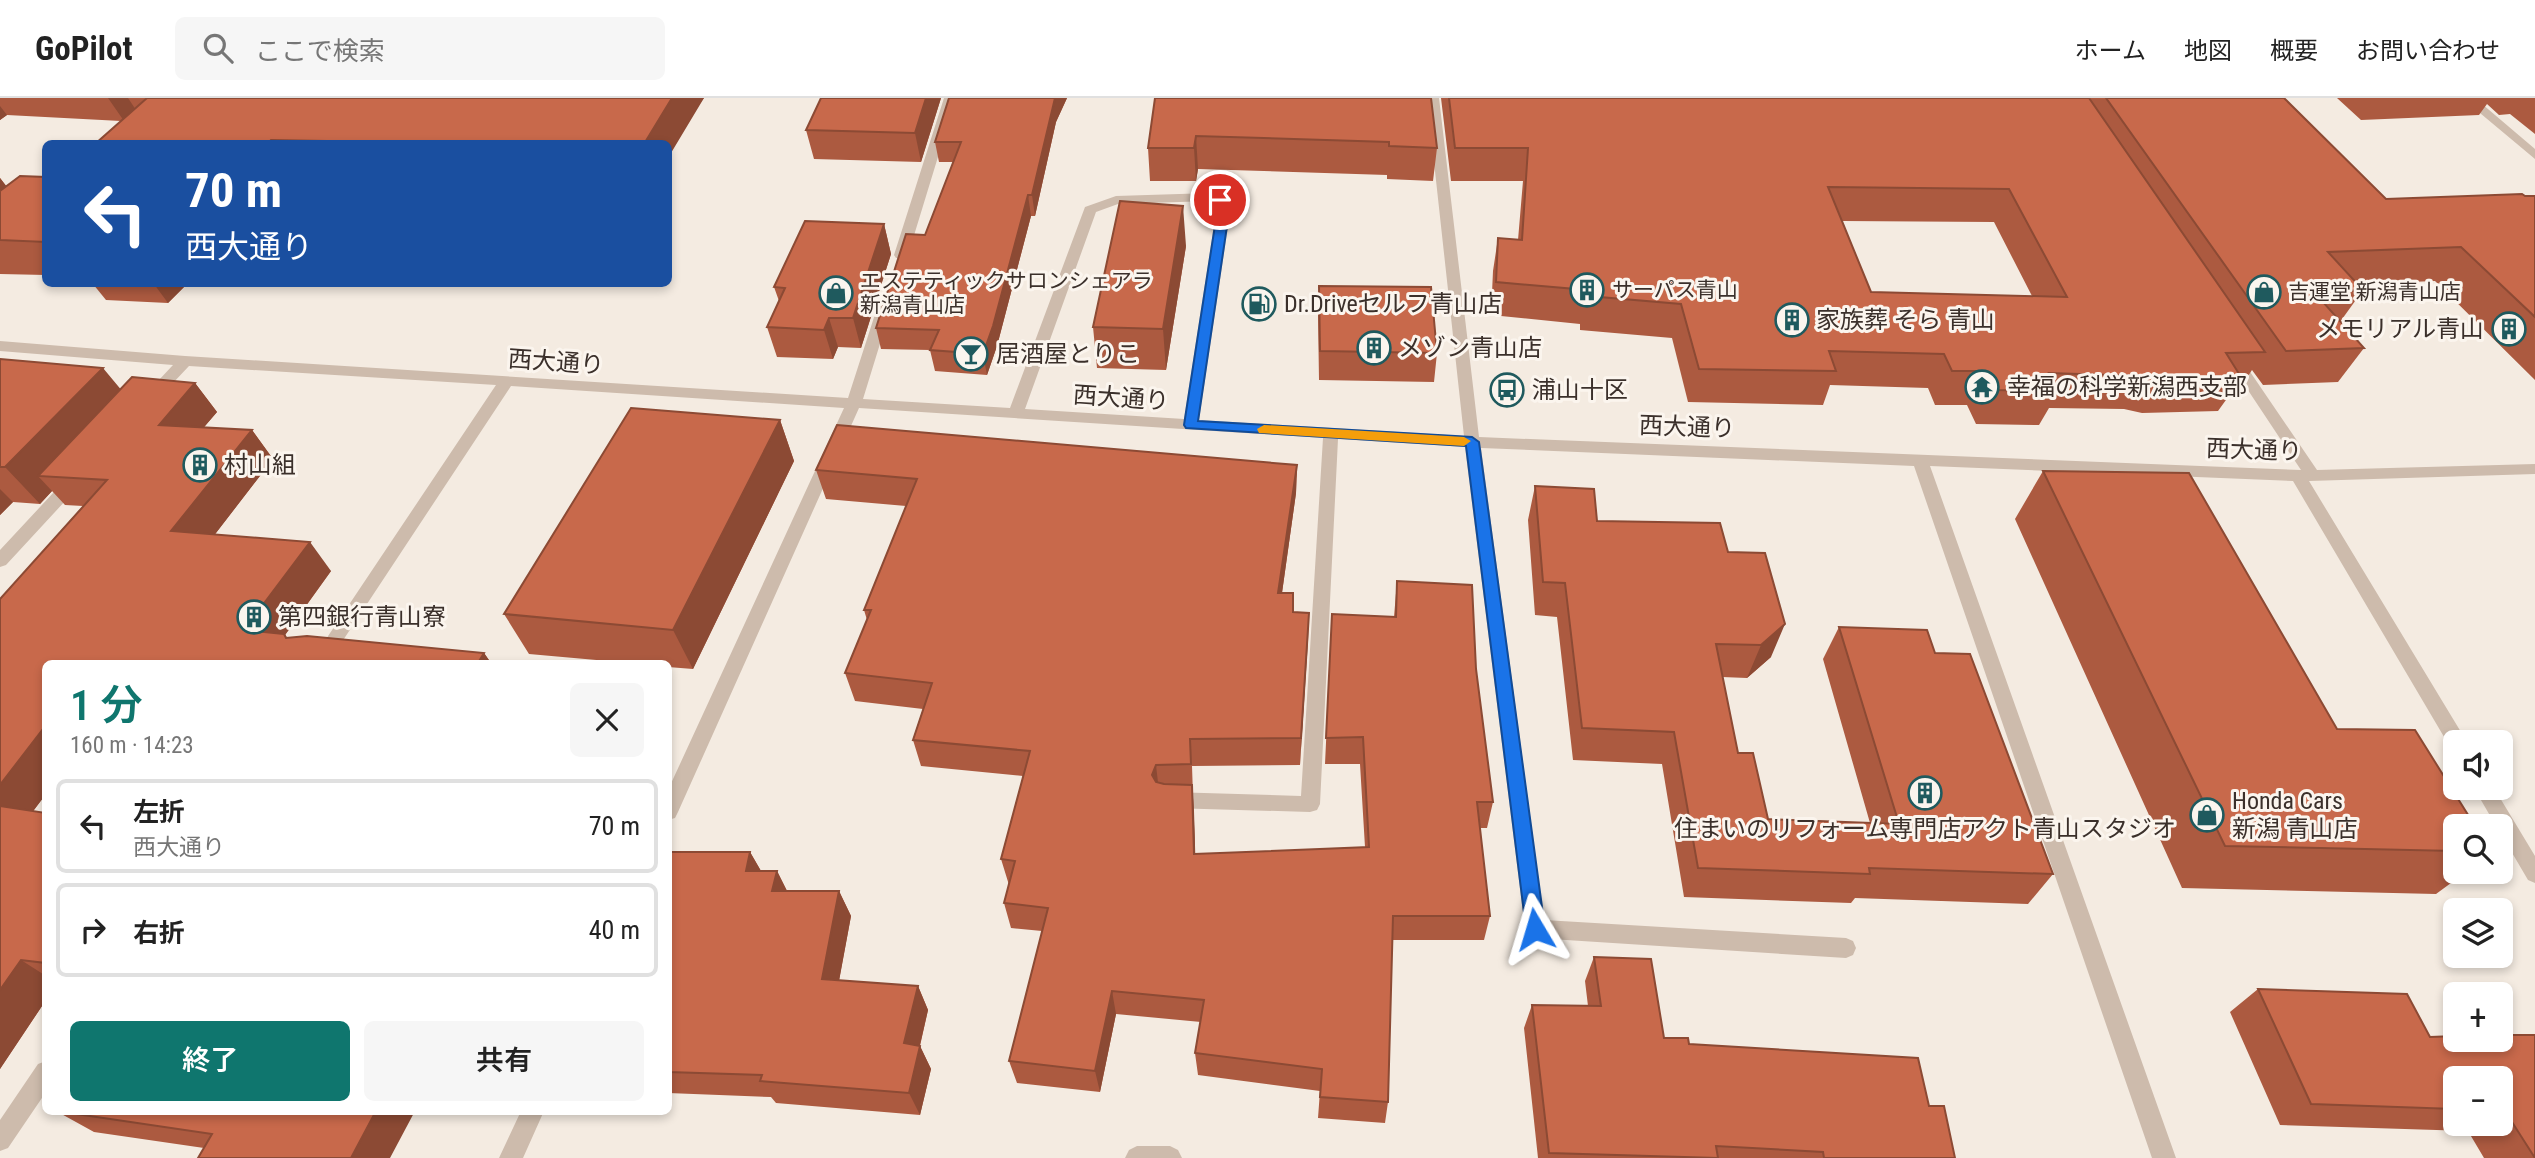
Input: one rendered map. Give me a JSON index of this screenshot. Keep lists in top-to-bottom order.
{
  "streets": {
    "street": ["西大通り"]
  },
  "places": {
    "building": [
      "サーパス青山",
      "家族葬 そら 青山",
      "メモリアル青山",
      "メゾン青山店",
      "村山組",
      "第四銀行青山寮",
      "住まいのリフォーム専門店アクト青山スタジオ"
    ],
    "shop": ["吉運堂 新潟青山店", "エステティックサロンシェアラ 新潟青山店", "Honda Cars 新潟 青山店"],
    "fuel station": ["Dr.Driveセルフ青山店"],
    "bar": ["居酒屋とりこ"],
    "temple": ["幸福の科学新潟西支部"],
    "bus stop": ["浦山十区"]
  },
  "page": {
    "header": "GoPilot",
    "search": "ここで検索",
    "nav": [
      "ホーム",
      "地図",
      "概要",
      "お問い合わせ"
    ],
    "turn": ["70 m", "西大通り"],
    "heading": ["1 分", "160 m · 14:23"],
    "map_buttons": ["+", "−"],
    "list": [
      {
        "name": "左折",
        "note": "西大通り",
        "value": "70 m"
      },
      {
        "name": "右折",
        "value": "40 m"
      }
    ],
    "buttons": ["終了", "共有"]
  }
}
